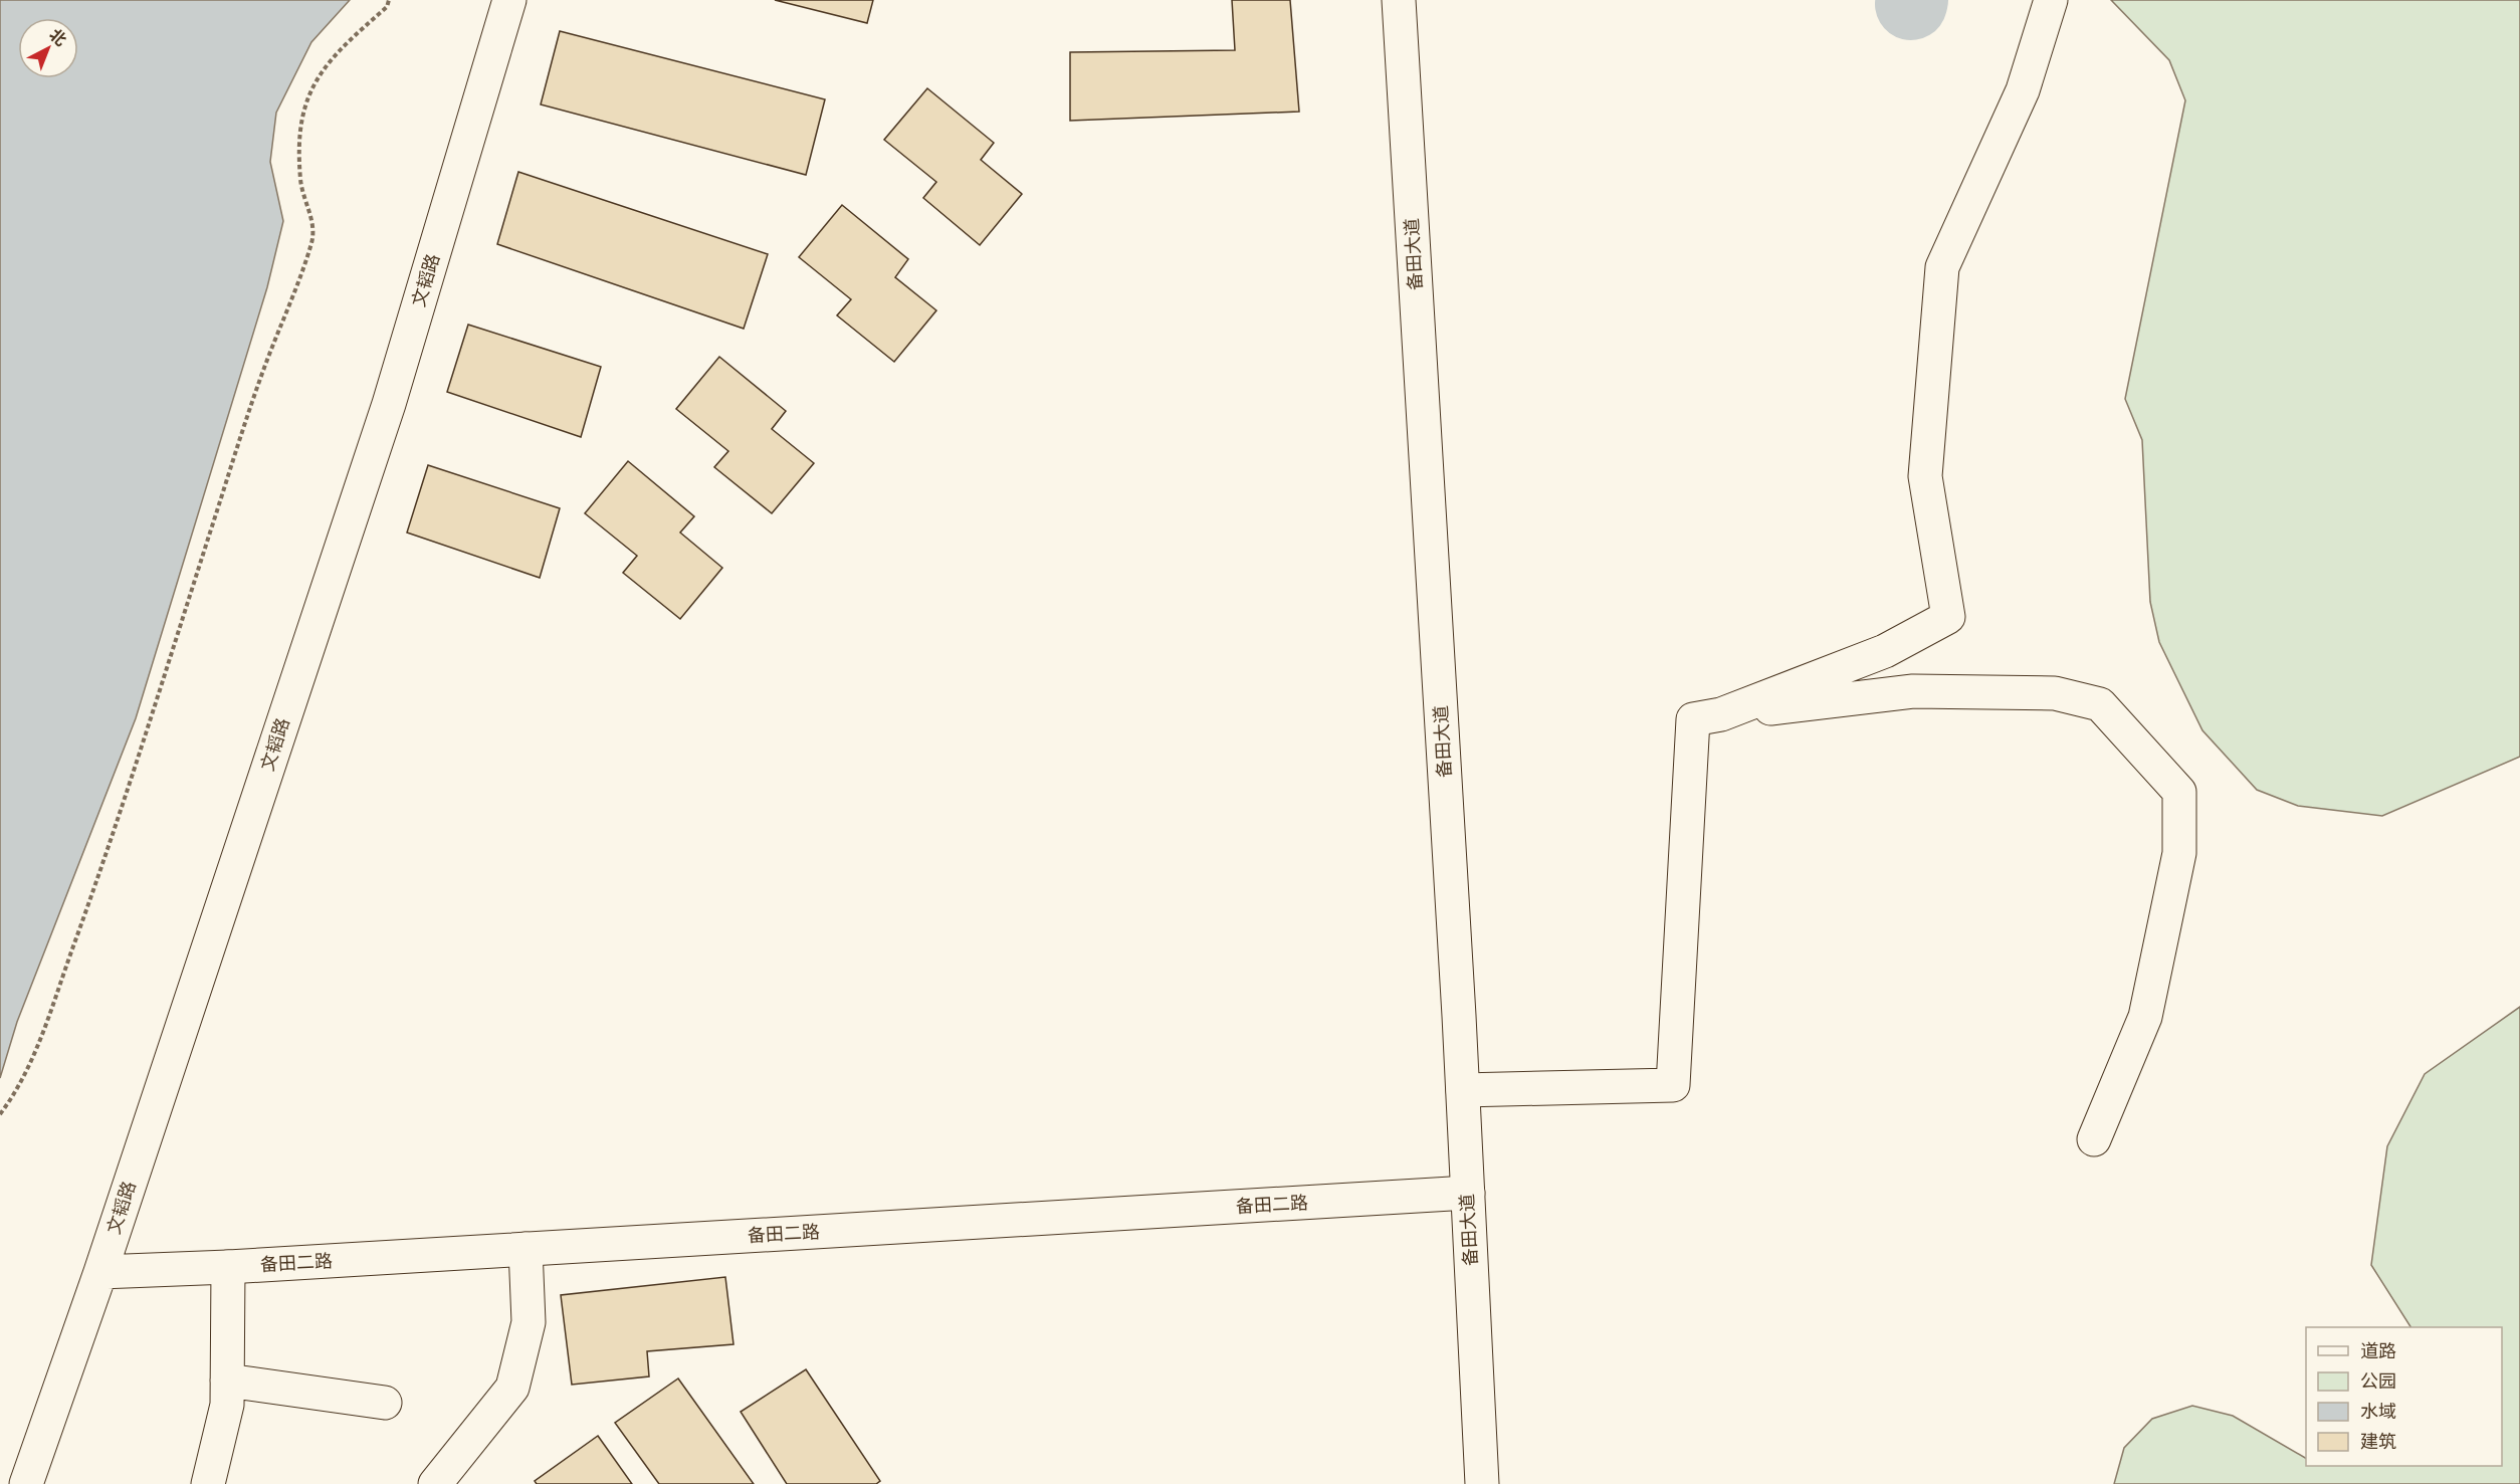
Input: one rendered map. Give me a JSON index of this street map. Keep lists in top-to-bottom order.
{
  "streets": {
    "street": ["备田大道", "文韬路", "备田二路"]
  },
  "crossings": [
    ["备田大道", "备田二路"],
    ["文韬路", "备田二路"]
  ],
  "legend": [
    "道路",
    "公园",
    "水域",
    "建筑"
  ],
  "north": "top right"
}
